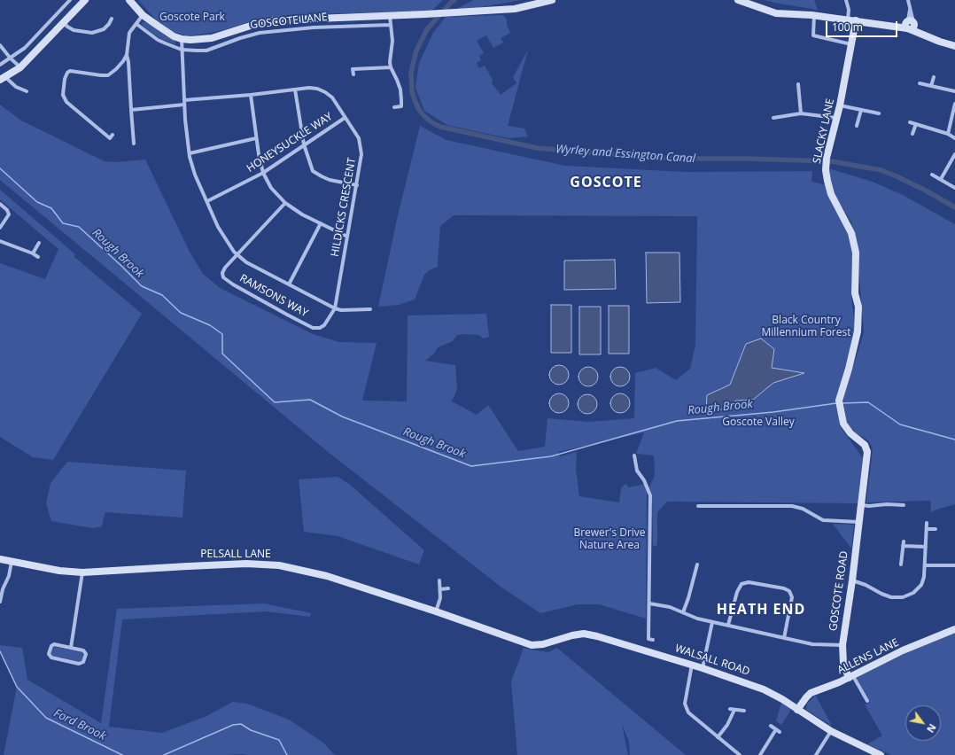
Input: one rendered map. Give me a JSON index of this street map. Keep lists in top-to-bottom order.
{
  "streets": {
    "street": [
      "GOSCOTE LANE",
      "SLACKY LANE",
      "HONEYSUCKLE WAY",
      "HILDICKS CRESCENT",
      "RAMSONS WAY",
      "PELSALL LANE",
      "GOSCOTE ROAD",
      "ALLENS LANE",
      "WALSALL ROAD"
    ]
  },
  "crossings": [
    ["SLACKY LANE", "GOSCOTE ROAD"],
    ["HONEYSUCKLE WAY", "HILDICKS CRESCENT"],
    ["HILDICKS CRESCENT", "RAMSONS WAY"],
    ["PELSALL LANE", "WALSALL ROAD"],
    ["GOSCOTE ROAD", "ALLENS LANE"],
    ["ALLENS LANE", "WALSALL ROAD"]
  ],
  "districts": ["GOSCOTE", "HEATH END"],
  "water": ["Wyrley and Essington Canal", "Rough Brook", "Ford Brook"],
  "parks": [
    "Goscote Park",
    "Black Country Millennium Forest",
    "Goscote Valley",
    "Brewer's Drive Nature Area"
  ],
  "scale_bar": "100 m",
  "north": "bottom right"
}
